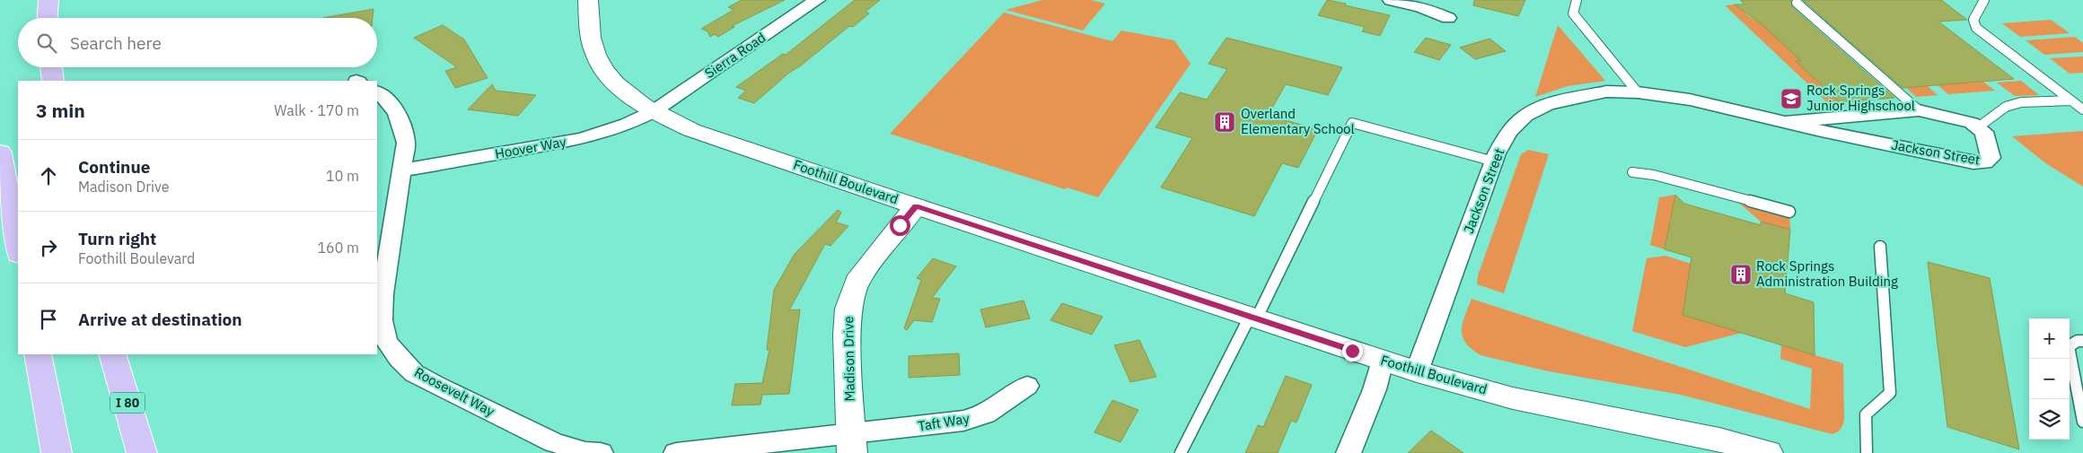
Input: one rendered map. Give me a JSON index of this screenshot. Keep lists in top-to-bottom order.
{
  "streets": {
    "highway": ["I 80"],
    "main road": ["Foothill Boulevard", "Madison Drive"],
    "street": [
      "Sierra Road",
      "Hoover Way",
      "Jackson Street",
      "Roosevelt Way",
      "Taft Way"
    ]
  },
  "crossings": [
    ["Sierra Road", "Hoover Way"],
    ["Sierra Road", "Foothill Boulevard"],
    ["Hoover Way", "Foothill Boulevard"],
    ["Hoover Way", "Roosevelt Way"],
    ["Jackson Street", "Foothill Boulevard"],
    ["Foothill Boulevard", "Madison Drive"],
    ["Madison Drive", "Taft Way"]
  ],
  "places": {
    "school or university": ["Rock Springs Junior Highschool"],
    "building": ["Overland Elementary School", "Rock Springs Administration Building"]
  },
  "page": {
    "search": "Search here",
    "heading": ["3 min", "Walk · 170 m"],
    "list": [
      ["Continue", "Madison Drive", "10 m"],
      ["Turn right", "Foothill Boulevard", "160 m"],
      "Arrive at destination"
    ],
    "map_buttons": ["+", "−"]
  }
}
